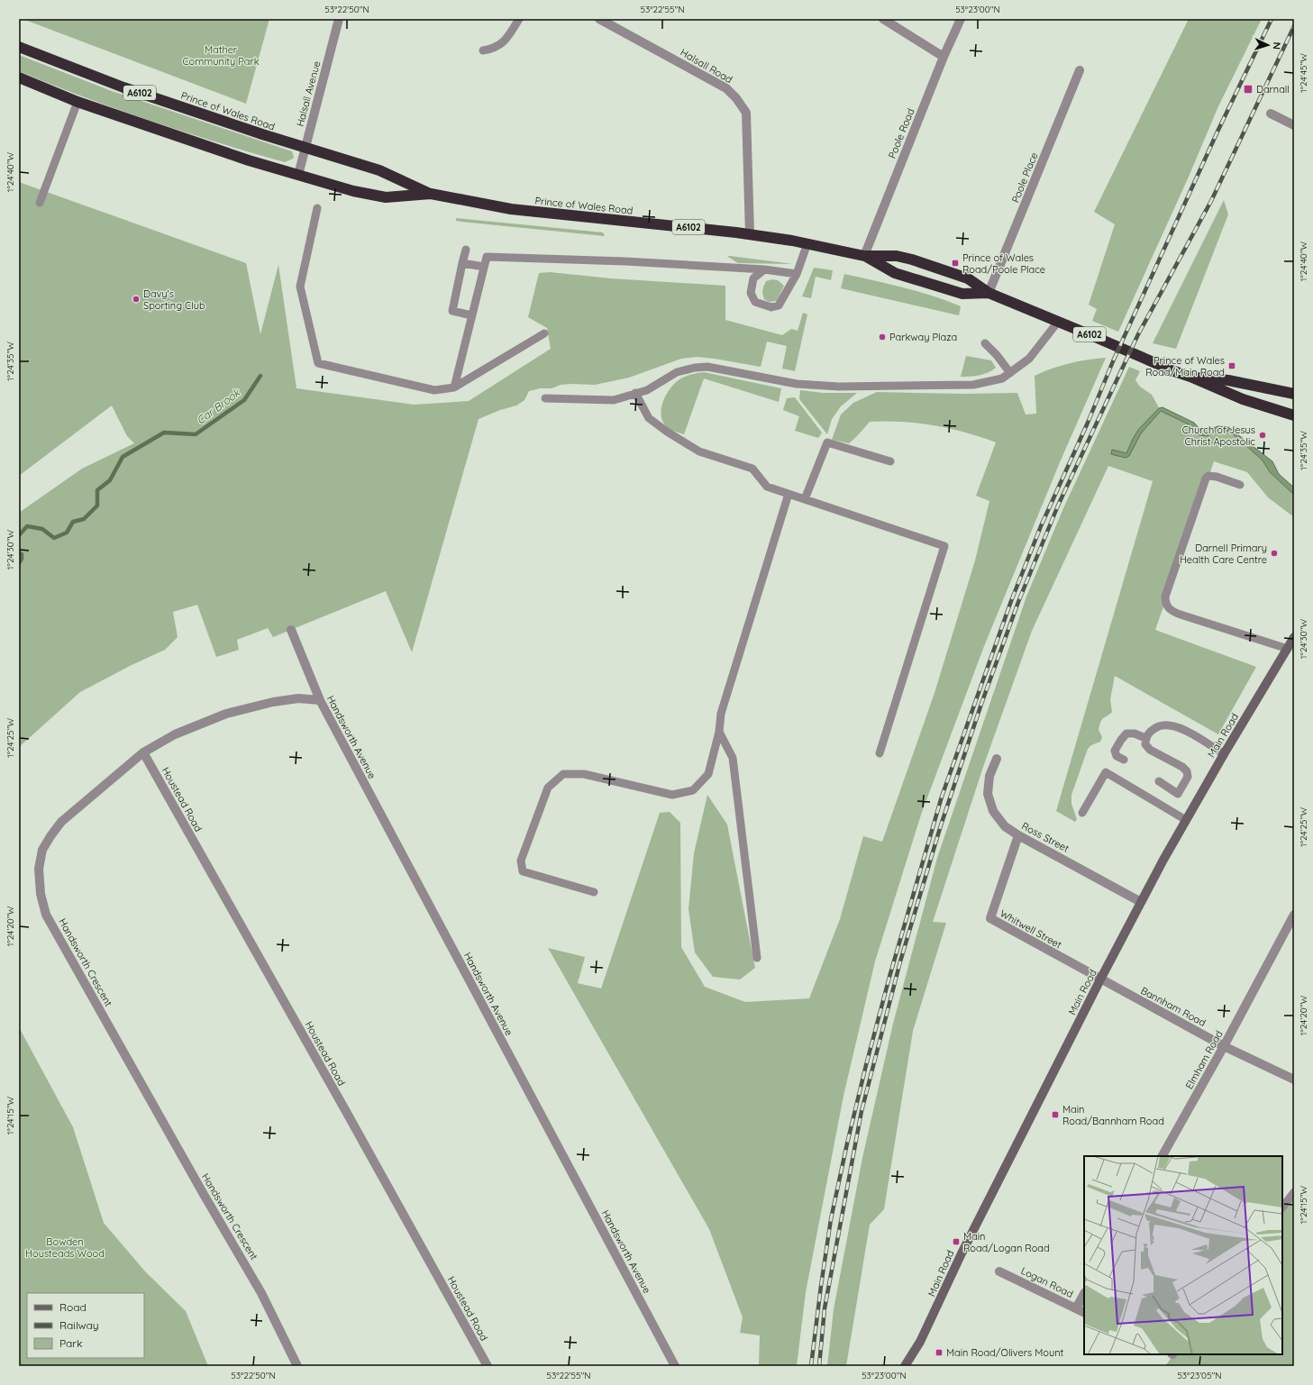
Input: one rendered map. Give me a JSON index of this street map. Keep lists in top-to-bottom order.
{
  "streets": {
    "highway": ["A6102", "Prince of Wales Road"],
    "main road": ["Main Road"],
    "street": [
      "Halsall Road",
      "Halsall Avenue",
      "Poole Road",
      "Poole Place",
      "Handsworth Avenue",
      "Houstead Road",
      "Ross Street",
      "Whitwell Street",
      "Handsworth Crescent",
      "Bannham Road",
      "Elmham Road",
      "Logan Road"
    ]
  },
  "crossings": [
    ["Halsall Road", "Prince of Wales Road"],
    ["Halsall Avenue", "Prince of Wales Road"],
    ["Prince of Wales Road", "Poole Road"],
    ["Prince of Wales Road", "Poole Place"],
    ["Main Road", "Ross Street"],
    ["Main Road", "Whitwell Street"],
    ["Main Road", "Bannham Road"],
    ["Handsworth Avenue", "Handsworth Crescent"],
    ["Houstead Road", "Handsworth Crescent"],
    ["Ross Street", "Whitwell Street"],
    ["Whitwell Street", "Bannham Road"],
    ["Bannham Road", "Elmham Road"]
  ],
  "water": ["Car Brook"],
  "parks": ["Mather Community Park", "Bowden Housteads Wood"],
  "places": {
    "transit": [
      "Darnall",
      "Prince of Wales Road/Poole Place",
      "Prince of Wales Road/Main Road",
      "Main Road/Bannham Road",
      "Main Road/Logan Road",
      "Main Road/Olivers Mount"
    ],
    "other": [
      "Davy's Sporting Club",
      "Parkway Plaza",
      "Church of Jesus Christ Apostolic",
      "Darnell Primary Health Care Centre"
    ]
  },
  "legend": ["Road", "Railway", "Park"],
  "north": "right",
  "coordinates": [
    "53°22'50\"N",
    "53°22'55\"N",
    "53°23'00\"N",
    "1°24'45\"W",
    "1°24'40\"W",
    "1°24'35\"W",
    "1°24'30\"W",
    "1°24'25\"W",
    "1°24'20\"W",
    "1°24'15\"W",
    "53°23'05\"N"
  ]
}
